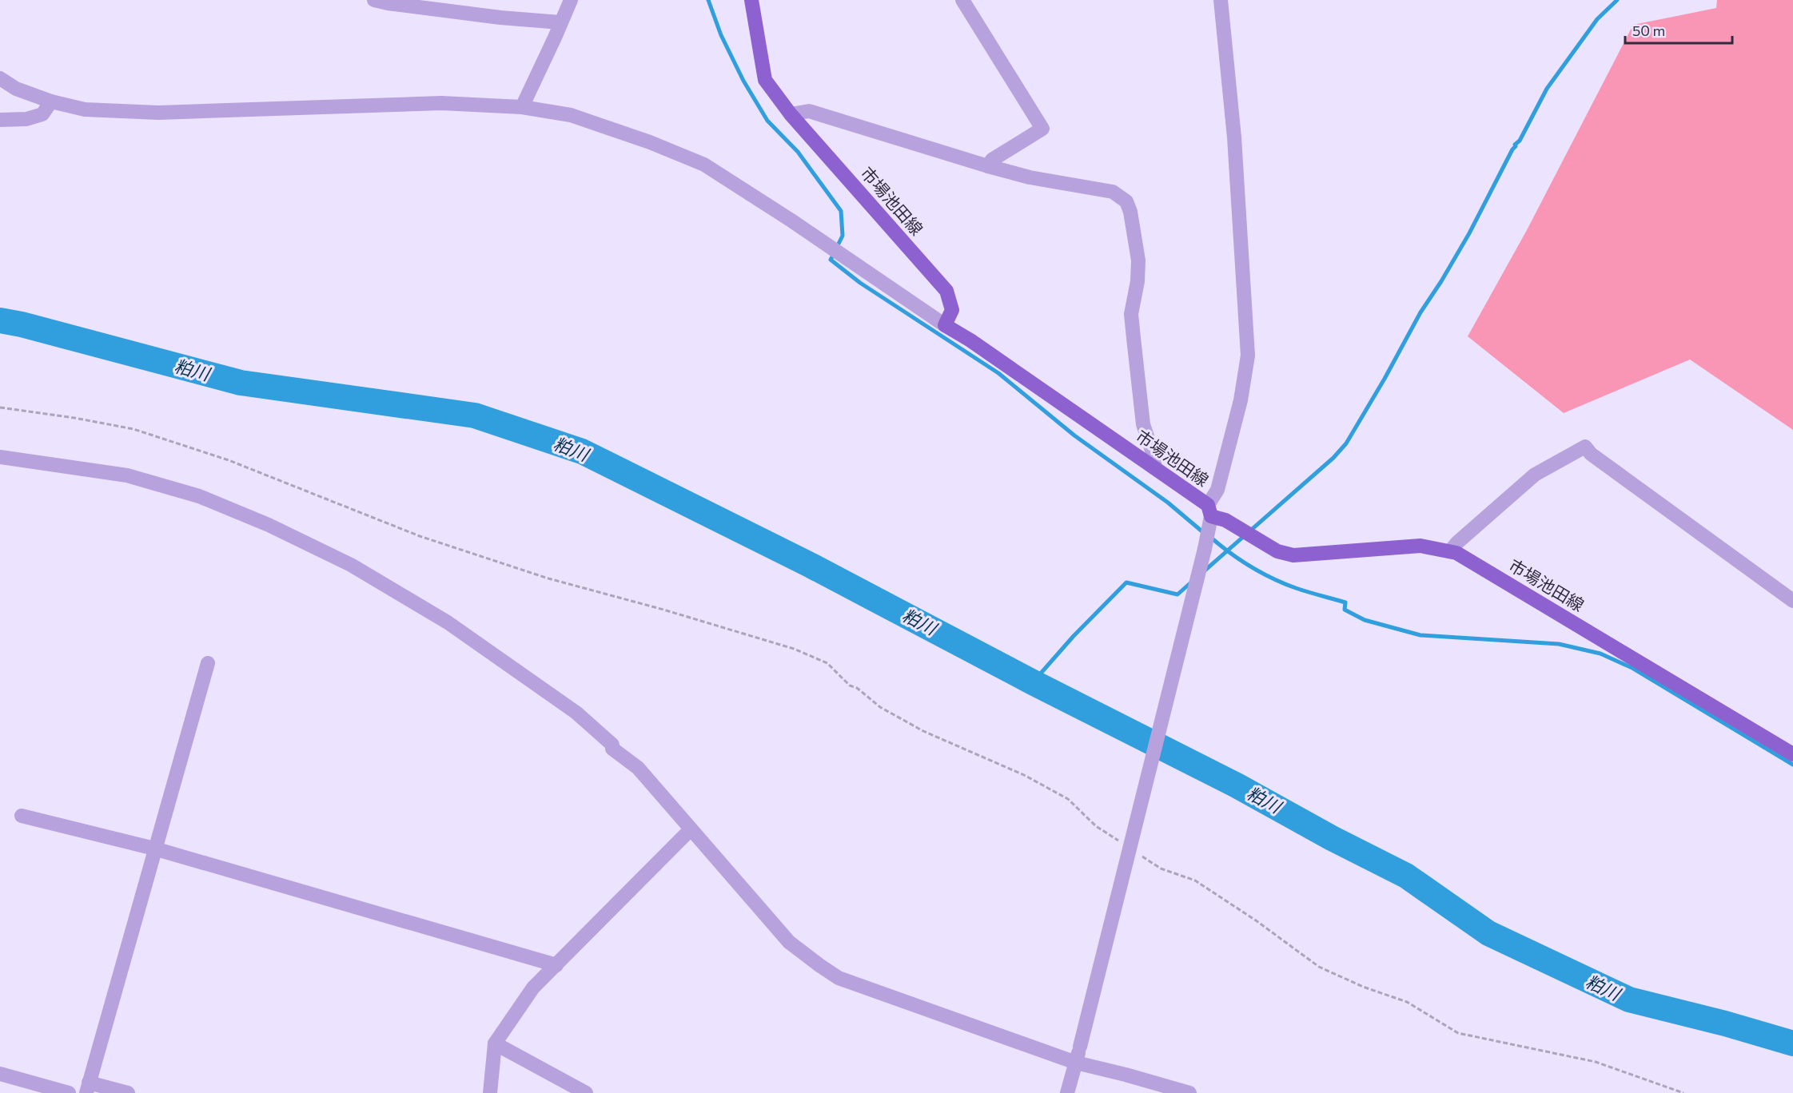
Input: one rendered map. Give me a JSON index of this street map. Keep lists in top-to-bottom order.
{
  "streets": {
    "main road": ["市場池田線"]
  },
  "water": ["粕川"],
  "scale_bar": "50 m"
}
